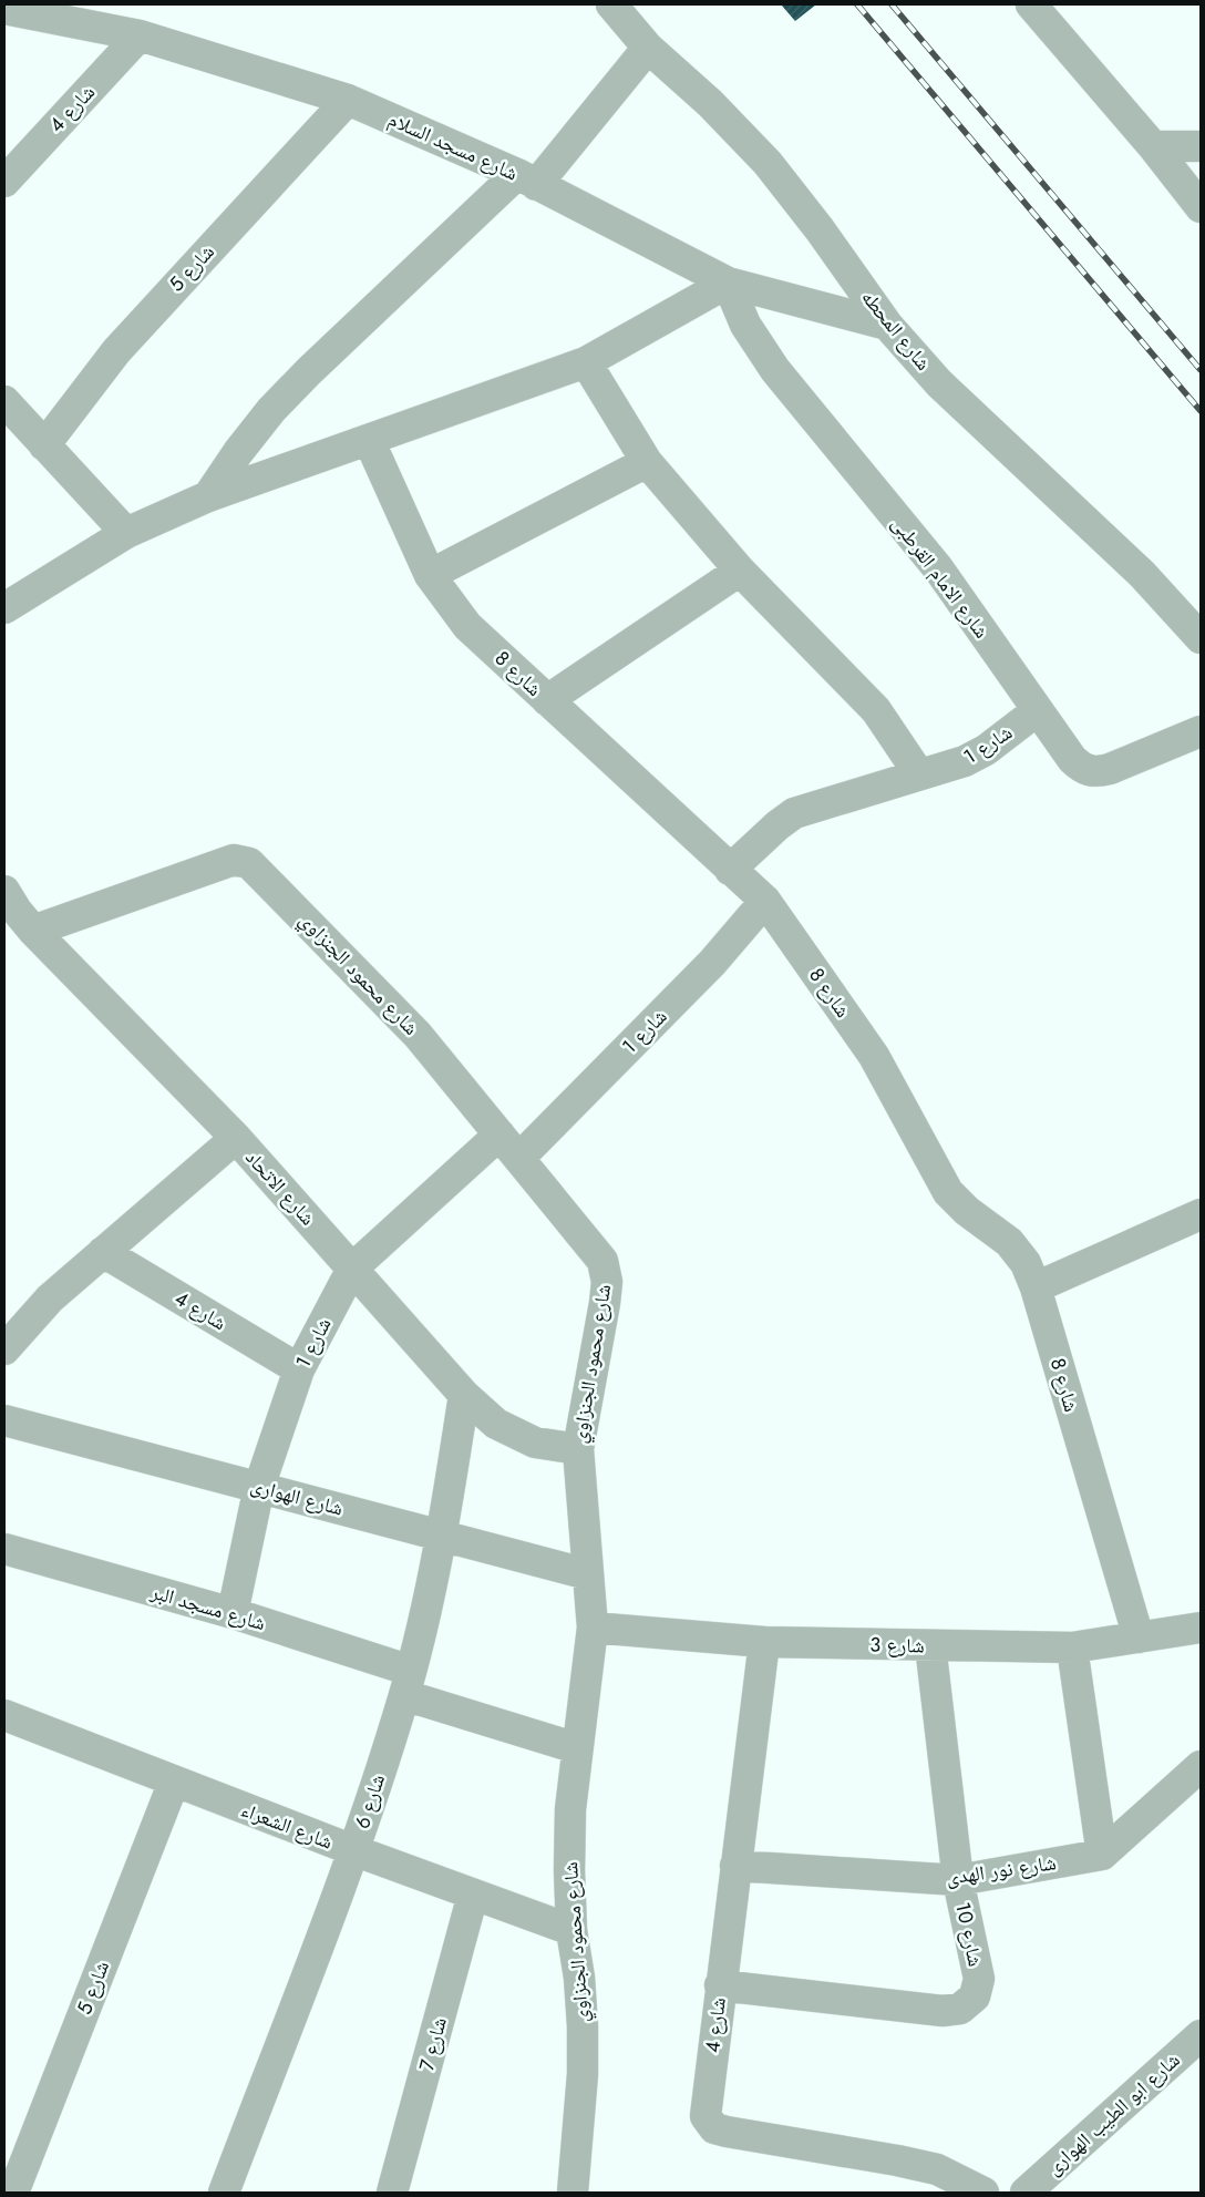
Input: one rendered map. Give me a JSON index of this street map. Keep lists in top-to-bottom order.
{
  "streets": {
    "street": [
      "شارع 4",
      "شارع مسجد السلام",
      "شارع 5",
      "شارع المحطه",
      "شارع الامام القرطبى",
      "شارع 8",
      "شارع 1",
      "شارع محمود الجنزاوي",
      "شارع الاتحاد",
      "شارع الهوارى",
      "شارع مسجد البر",
      "شارع 3",
      "شارع 6",
      "شارع الشعراء",
      "شارع نور الهدى",
      "شارع 10",
      "شارع 7",
      "شارع ابو الطيب الهوارى"
    ]
  },
  "crossings": [
    ["شارع 4", "شارع مسجد السلام"],
    ["شارع 4", "شارع 1"],
    ["شارع 4", "شارع 3"],
    ["شارع 4", "شارع نور الهدى"],
    ["شارع 4", "شارع 10"],
    ["شارع مسجد السلام", "شارع 5"],
    ["شارع مسجد السلام", "شارع المحطه"],
    ["شارع مسجد السلام", "شارع الامام القرطبى"],
    ["شارع 5", "شارع الشعراء"],
    ["شارع الامام القرطبى", "شارع 1"],
    ["شارع 8", "شارع 1"],
    ["شارع 8", "شارع 3"],
    ["شارع 1", "شارع محمود الجنزاوي"],
    ["شارع 1", "شارع الاتحاد"],
    ["شارع 1", "شارع الهوارى"],
    ["شارع 1", "شارع مسجد البر"],
    ["شارع محمود الجنزاوي", "شارع الاتحاد"],
    ["شارع محمود الجنزاوي", "شارع الهوارى"],
    ["شارع محمود الجنزاوي", "شارع مسجد البر"],
    ["شارع محمود الجنزاوي", "شارع 3"],
    ["شارع محمود الجنزاوي", "شارع الشعراء"],
    ["شارع الاتحاد", "شارع 6"],
    ["شارع الهوارى", "شارع 6"],
    ["شارع مسجد البر", "شارع 6"],
    ["شارع 3", "شارع 10"],
    ["شارع 6", "شارع الشعراء"],
    ["شارع الشعراء", "شارع 7"],
    ["شارع نور الهدى", "شارع 10"]
  ]
}
